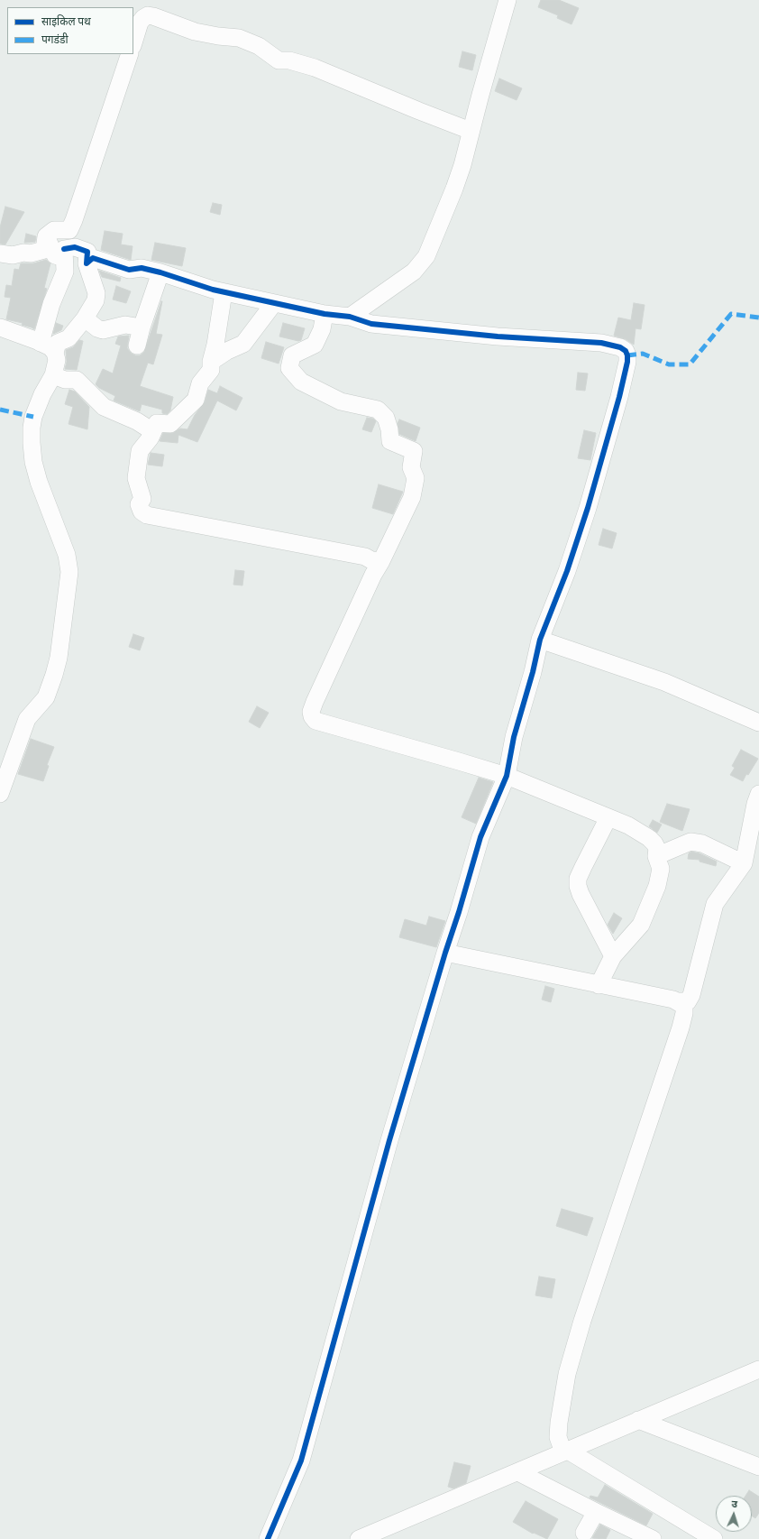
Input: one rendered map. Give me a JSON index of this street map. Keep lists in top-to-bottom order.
{
  "legend": ["साइकिल पथ", "पगडंडी"],
  "north": "top"
}
